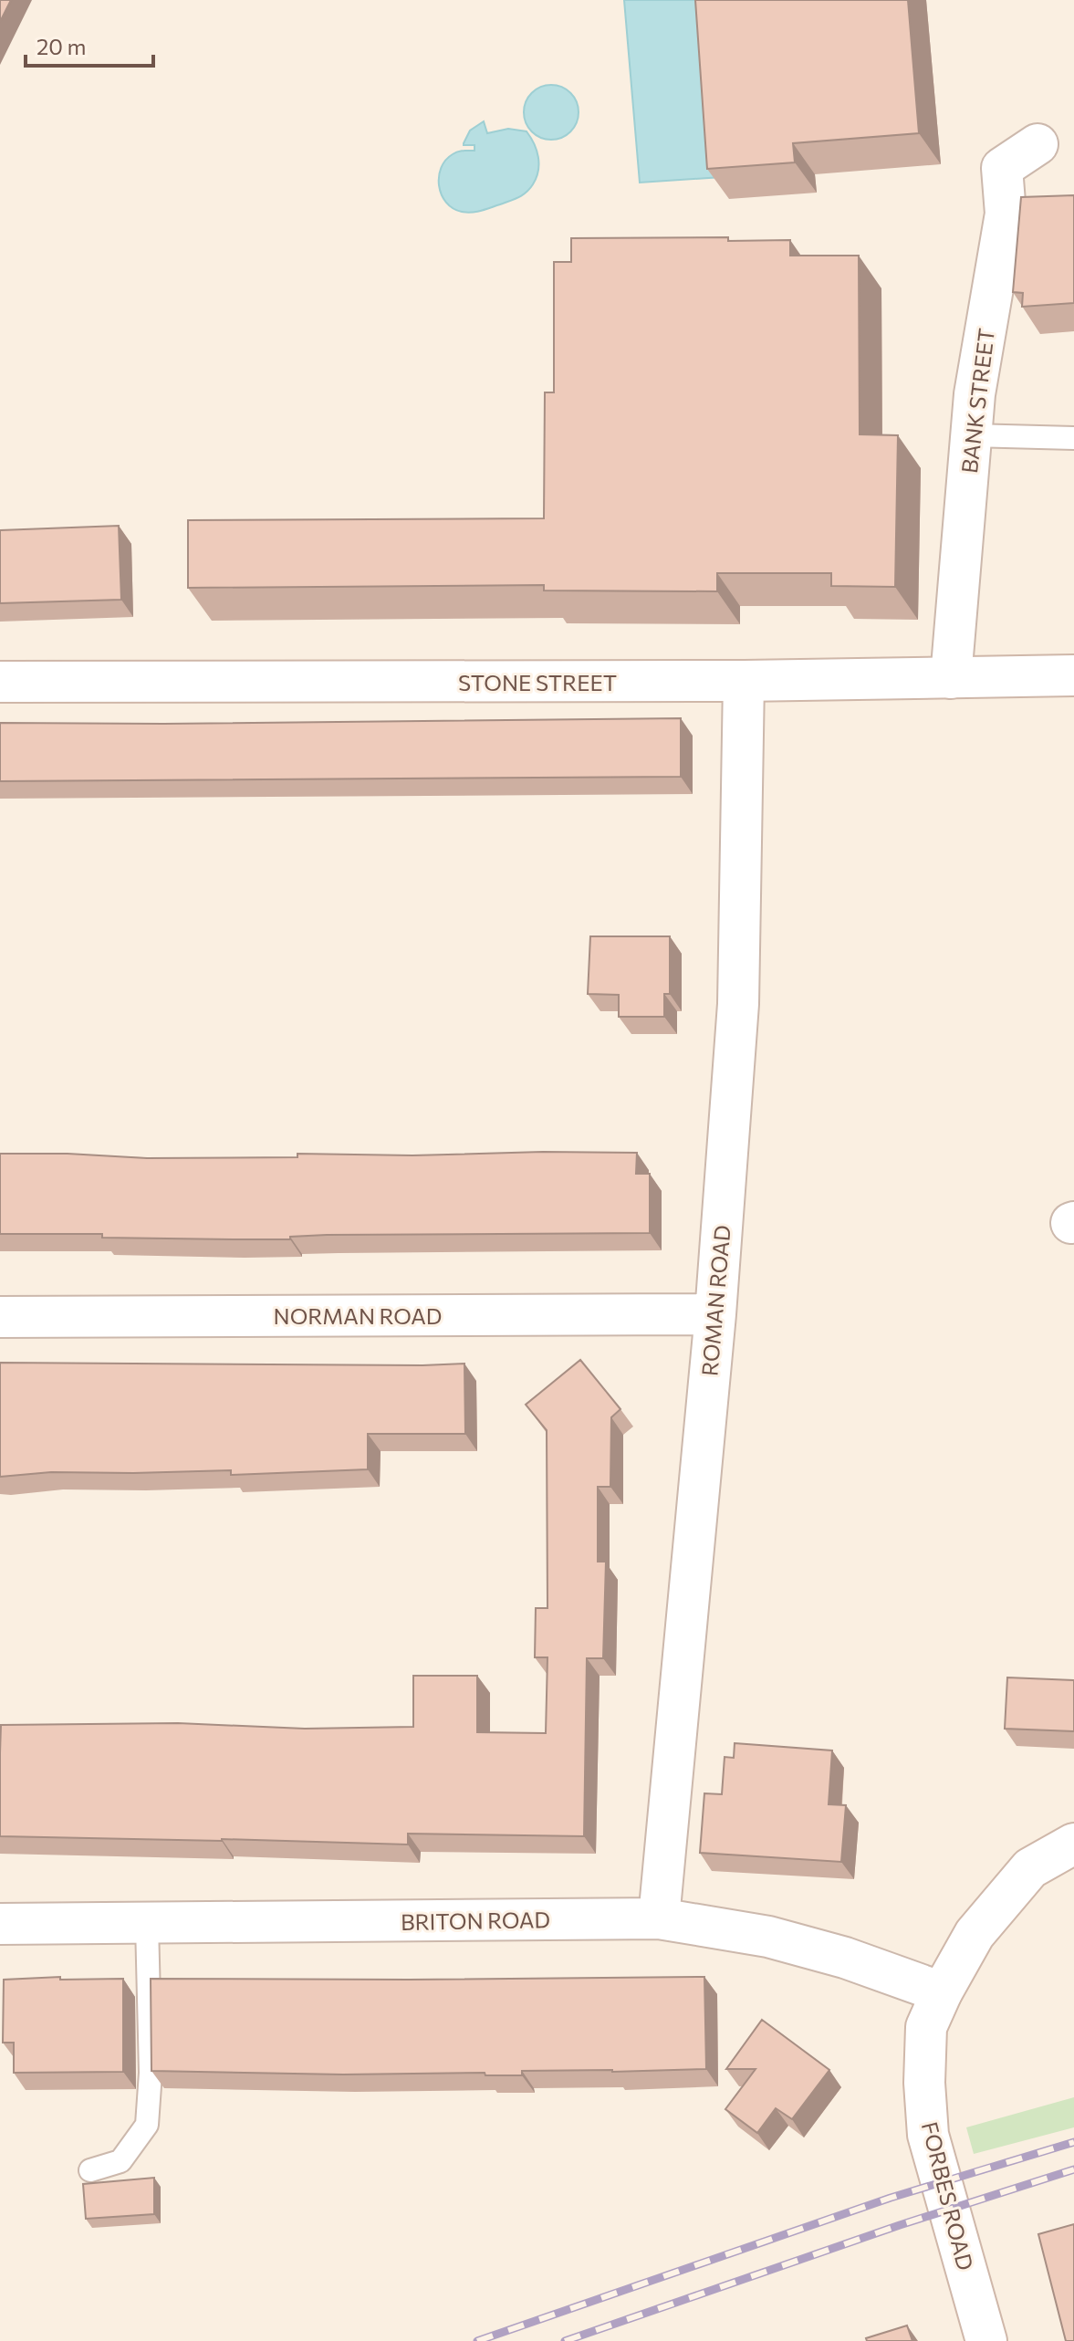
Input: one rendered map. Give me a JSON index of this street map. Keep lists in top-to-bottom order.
{
  "streets": {
    "street": [
      "BANK STREET",
      "STONE STREET",
      "ROMAN ROAD",
      "NORMAN ROAD",
      "BRITON ROAD",
      "FORBES ROAD"
    ]
  },
  "crossings": [
    ["BANK STREET", "STONE STREET"],
    ["STONE STREET", "ROMAN ROAD"],
    ["ROMAN ROAD", "NORMAN ROAD"],
    ["ROMAN ROAD", "BRITON ROAD"],
    ["BRITON ROAD", "FORBES ROAD"]
  ],
  "scale_bar": "20 m"
}
